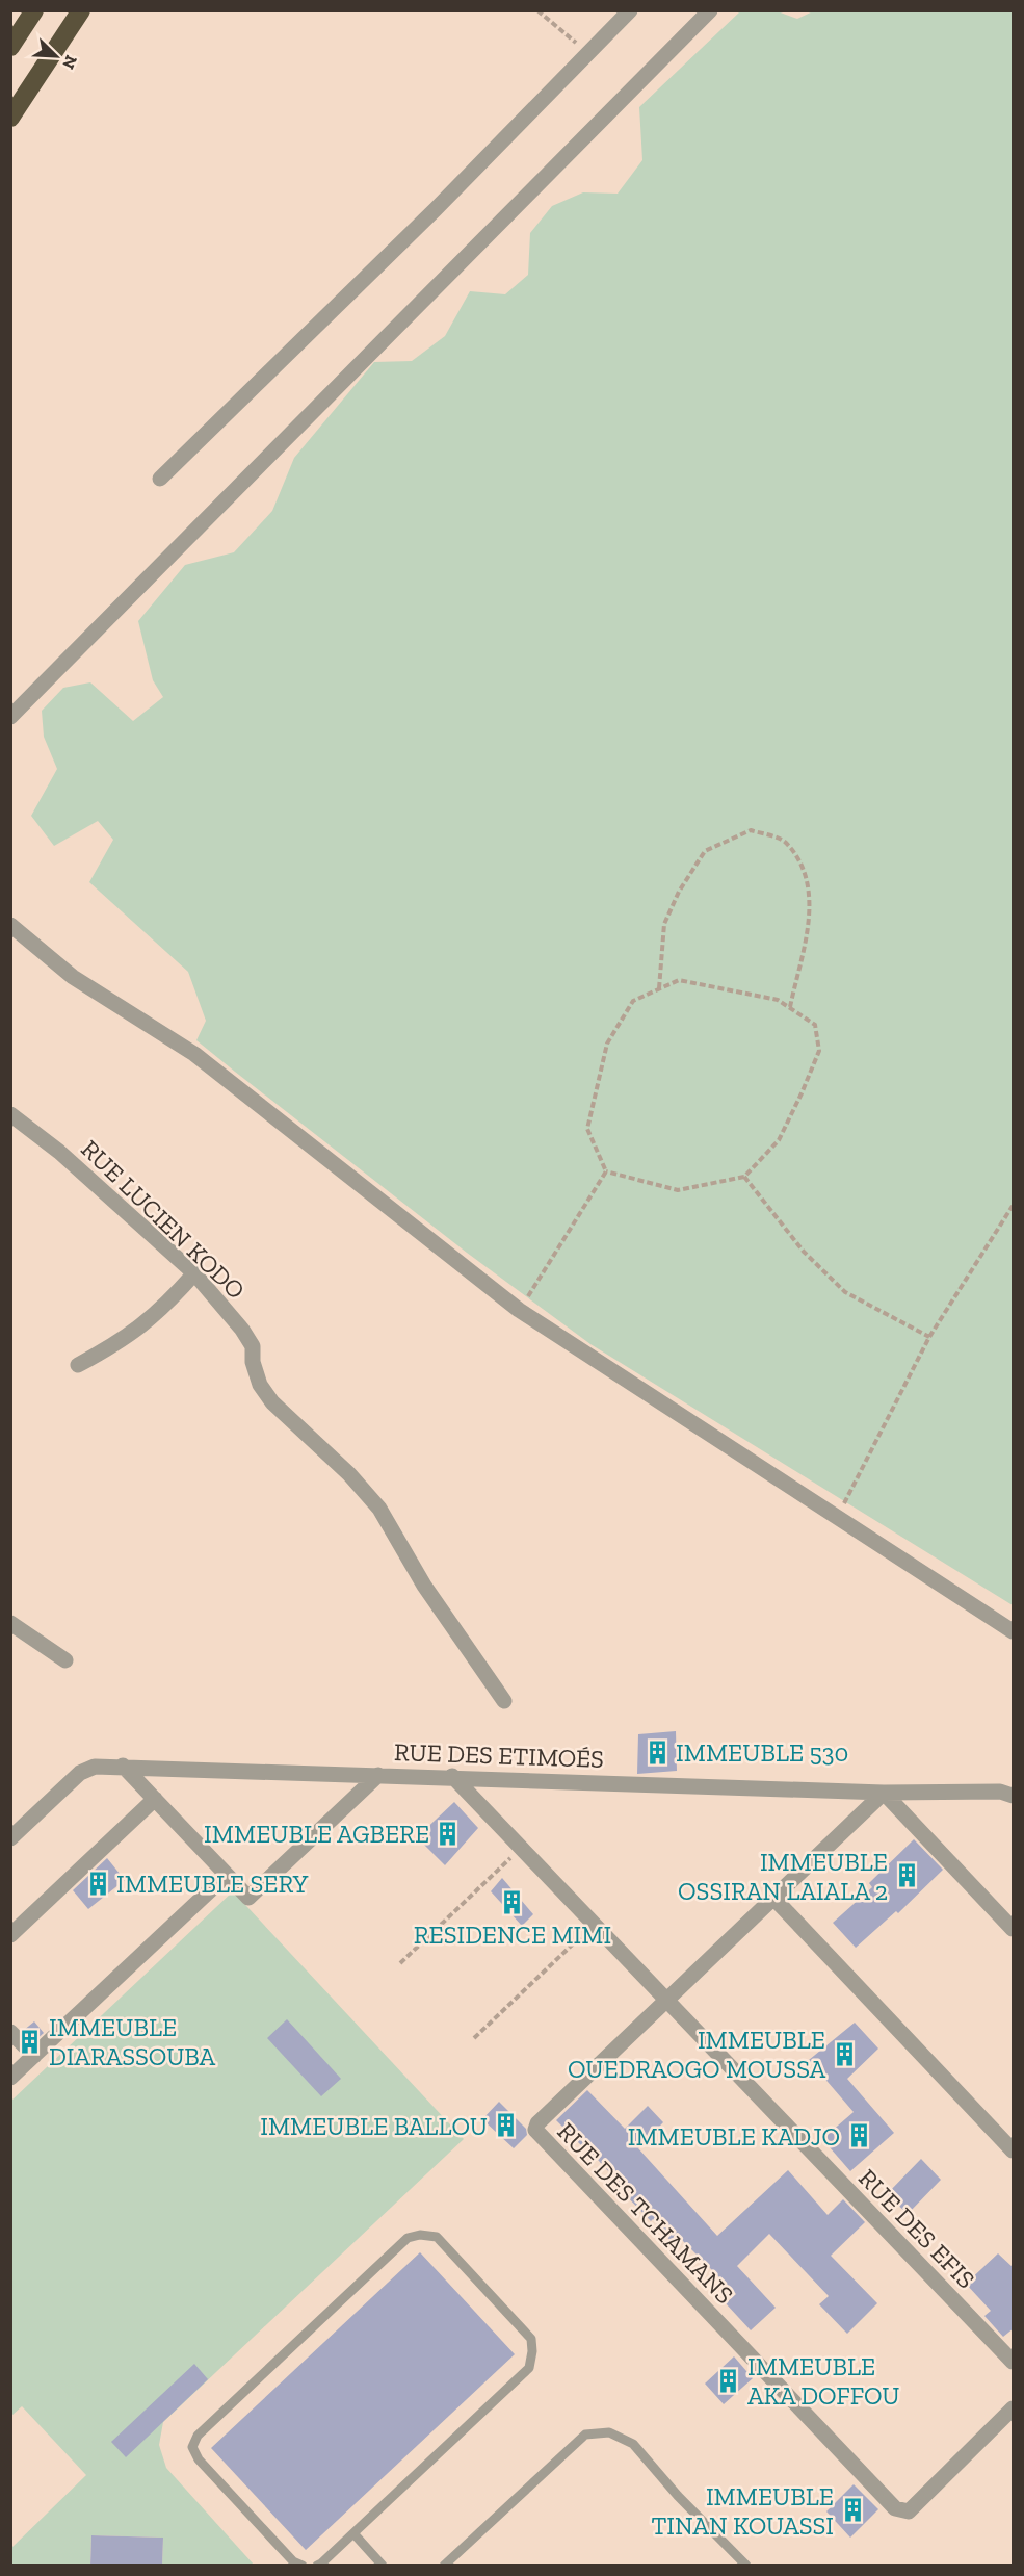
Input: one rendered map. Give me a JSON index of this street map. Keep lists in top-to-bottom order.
{
  "streets": {
    "street": [
      "RUE LUCIEN KODO",
      "RUE DES ETIMOÉS",
      "RUE DES TCHAMANS",
      "RUE DES EFIS"
    ]
  },
  "crossings": [
    ["RUE DES ETIMOÉS", "RUE DES TCHAMANS"],
    ["RUE DES ETIMOÉS", "RUE DES EFIS"],
    ["RUE DES TCHAMANS", "RUE DES EFIS"]
  ],
  "places": {
    "building": [
      "IMMEUBLE 530",
      "IMMEUBLE AGBERE",
      "IMMEUBLE OSSIRAN LAIALA 2",
      "IMMEUBLE SERY",
      "RESIDENCE MIMI",
      "IMMEUBLE DIARASSOUBA",
      "IMMEUBLE OUEDRAOGO MOUSSA",
      "IMMEUBLE BALLOU",
      "IMMEUBLE KADJO",
      "IMMEUBLE AKA DOFFOU",
      "IMMEUBLE TINAN KOUASSI"
    ]
  },
  "north": "bottom right"
}
